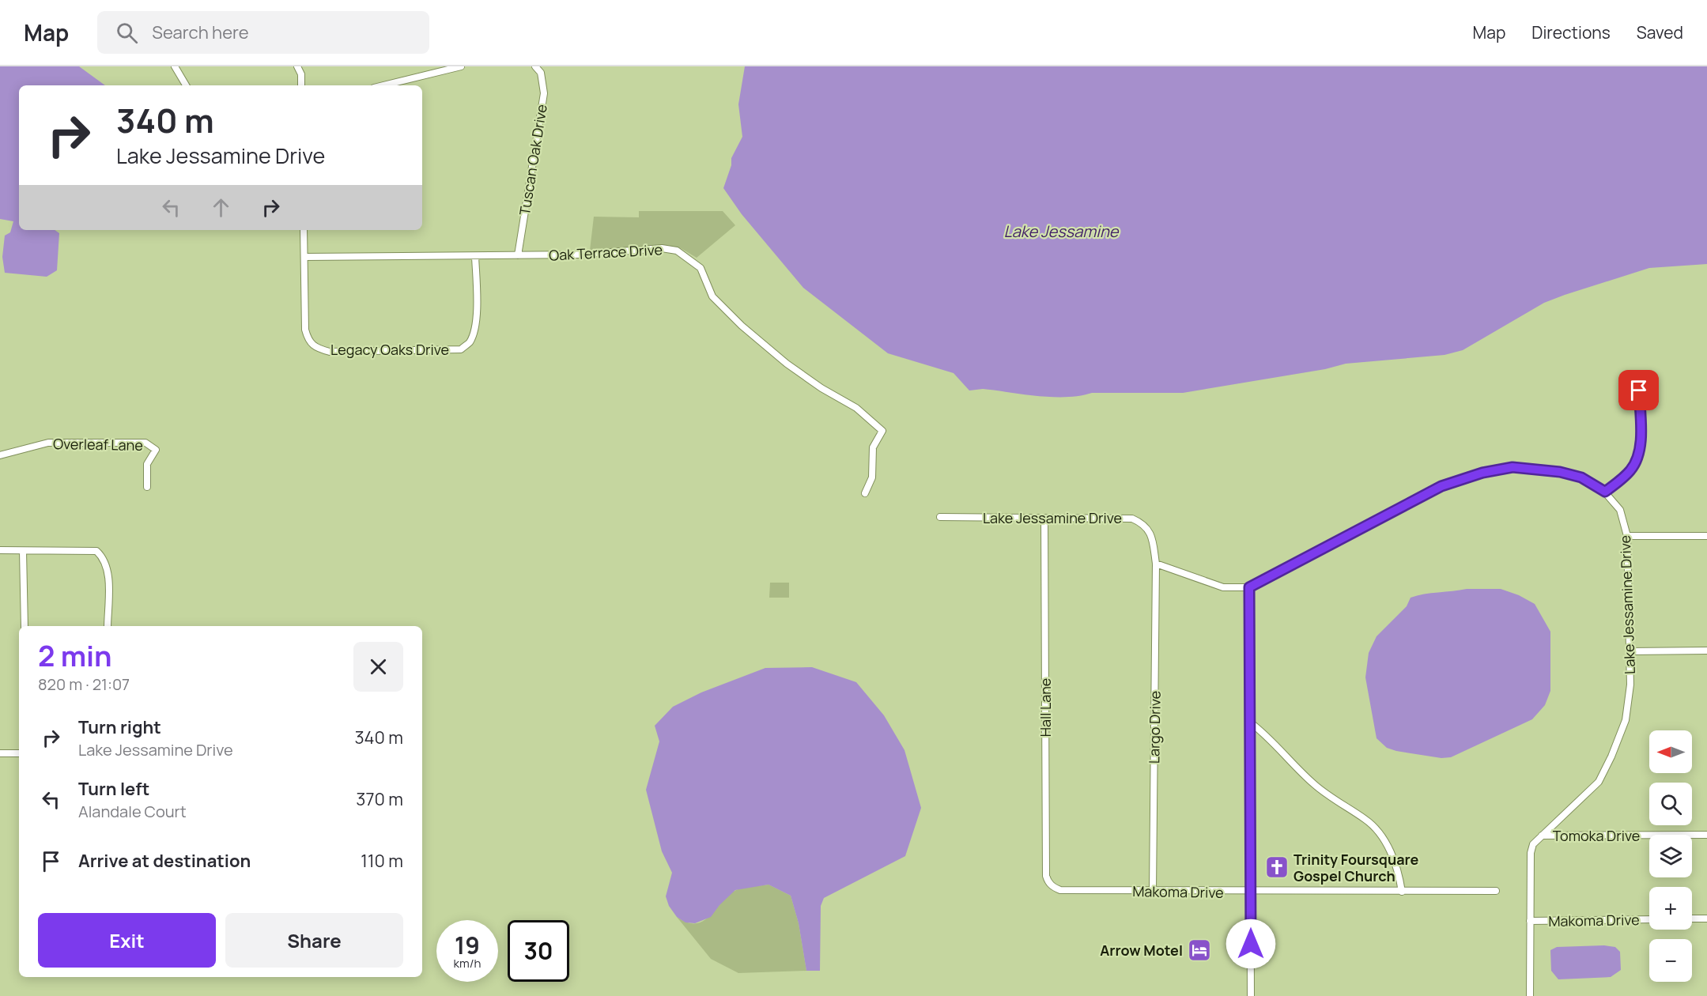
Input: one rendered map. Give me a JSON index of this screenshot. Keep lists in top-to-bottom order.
{
  "streets": {
    "street": [
      "Tuscan Oak Drive",
      "Oak Terrace Drive",
      "Legacy Oaks Drive",
      "Overleaf Lane",
      "Lake Jessamine Drive",
      "Hall Lane",
      "Largo Drive",
      "Tomoka Drive",
      "Makoma Drive"
    ]
  },
  "crossings": [
    ["Tuscan Oak Drive", "Oak Terrace Drive"],
    ["Oak Terrace Drive", "Legacy Oaks Drive"],
    ["Lake Jessamine Drive", "Hall Lane"],
    ["Lake Jessamine Drive", "Largo Drive"],
    ["Lake Jessamine Drive", "Tomoka Drive"],
    ["Lake Jessamine Drive", "Makoma Drive"],
    ["Hall Lane", "Makoma Drive"],
    ["Largo Drive", "Makoma Drive"]
  ],
  "water": ["Lake Jessamine"],
  "places": {
    "church": ["Trinity Foursquare Gospel Church"],
    "hotel": ["Arrow Motel"]
  },
  "north": "left",
  "page": {
    "header": "Map",
    "search": "Search here",
    "nav": ["Map", "Directions", "Saved"],
    "turn": ["340 m", "Lake Jessamine Drive"],
    "heading": ["2 min", "820 m · 21:07"],
    "list": [
      {
        "name": "Turn right",
        "note": "Lake Jessamine Drive",
        "value": "340 m"
      },
      {
        "name": "Turn left",
        "note": "Alandale Court",
        "value": "370 m"
      },
      {
        "name": "Arrive at destination",
        "value": "110 m"
      }
    ],
    "map_buttons": ["+", "−"],
    "buttons": ["Exit", "Share"],
    "speed": "19 km/h",
    "limit": "30"
  }
}
